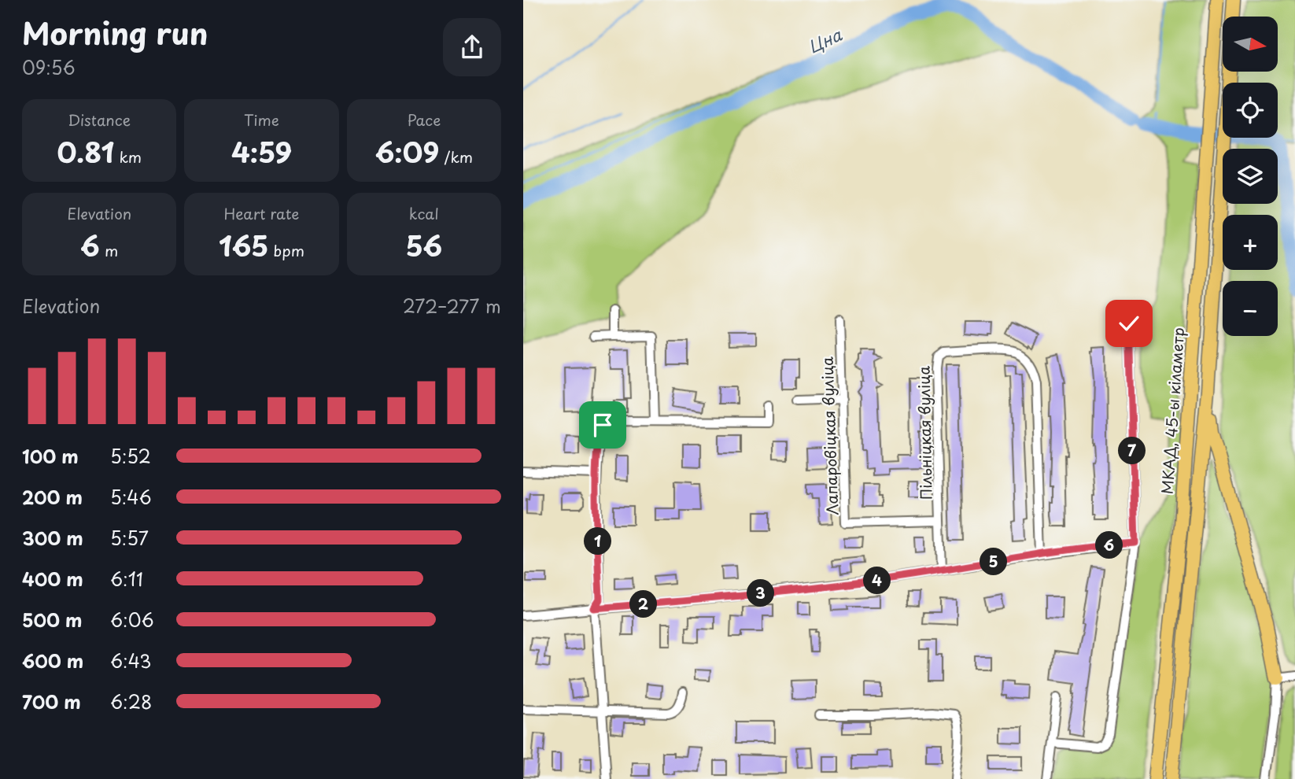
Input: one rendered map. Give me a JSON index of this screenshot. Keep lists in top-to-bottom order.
{
  "streets": {
    "highway": ["МКАД, 45-ы кіламетр"],
    "street": ["Пільніцкая вуліца", "Лапаровіцкая вуліца"]
  },
  "crossings": [
    ["Пільніцкая вуліца", "Лапаровіцкая вуліца"]
  ],
  "water": ["Цна"],
  "north": "right",
  "page": {
    "heading": ["Morning run", "09:56"],
    "map_buttons": ["+", "−"],
    "stats": [
      ["Distance", "0.81 km"],
      ["Time", "4:59"],
      ["Pace", "6:09 /km"],
      ["Elevation", "6 m"],
      ["Heart rate", "165 bpm"],
      ["kcal", "56"]
    ],
    "chart": ["Elevation", "272–277 m"],
    "list": [
      {
        "name": "100 m",
        "note": "5:52"
      },
      {
        "name": "200 m",
        "note": "5:46"
      },
      {
        "name": "300 m",
        "note": "5:57"
      },
      {
        "name": "400 m",
        "note": "6:11"
      },
      {
        "name": "500 m",
        "note": "6:06"
      },
      {
        "name": "600 m",
        "note": "6:43"
      },
      {
        "name": "700 m",
        "note": "6:28"
      }
    ],
    "pins": [
      "7",
      "1",
      "6",
      "5",
      "4",
      "3",
      "2"
    ]
  }
}
